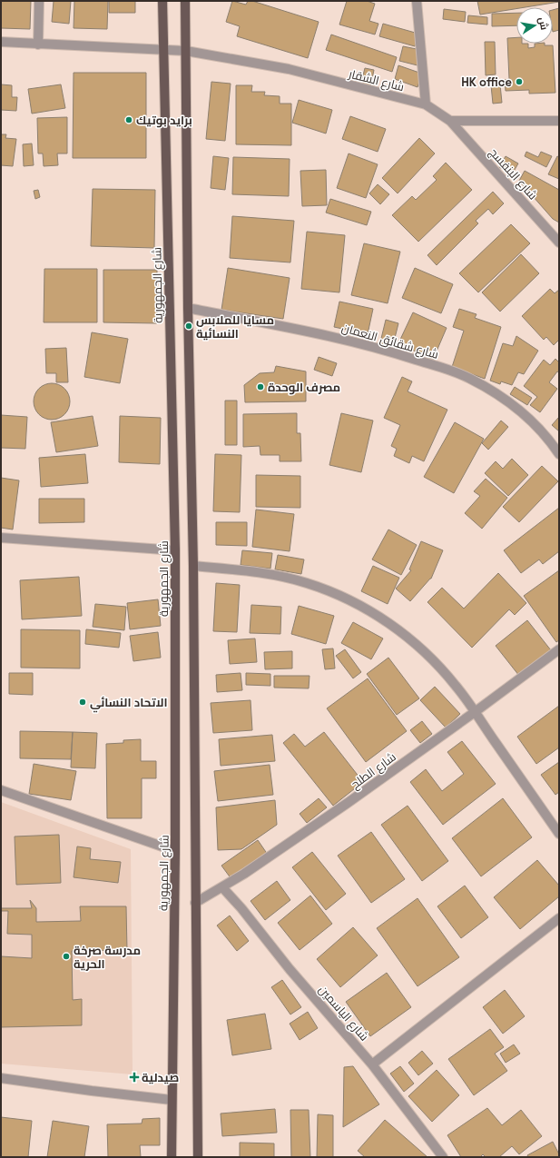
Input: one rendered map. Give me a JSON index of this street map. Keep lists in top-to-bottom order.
{
  "streets": {
    "main road": ["شارع الجمهورية"],
    "street": [
      "شارع الشقار",
      "شارع البنفسج",
      "شارع شقائق النعمان",
      "شارع الطلح",
      "شارع الياسمين"
    ]
  },
  "crossings": [
    ["شارع الشقار", "شارع البنفسج"],
    ["شارع الشقار", "شارع الجمهورية"],
    ["شارع الطلح", "شارع الياسمين"]
  ],
  "places": {
    "other": [
      "HK office",
      "برايد بوتيك",
      "مسايا للملابس النسائية",
      "مصرف الوحدة",
      "الاتحاد النسائي",
      "مدرسة صرخة الحرية"
    ],
    "health": ["صيدلية"]
  },
  "north": "right"
}
